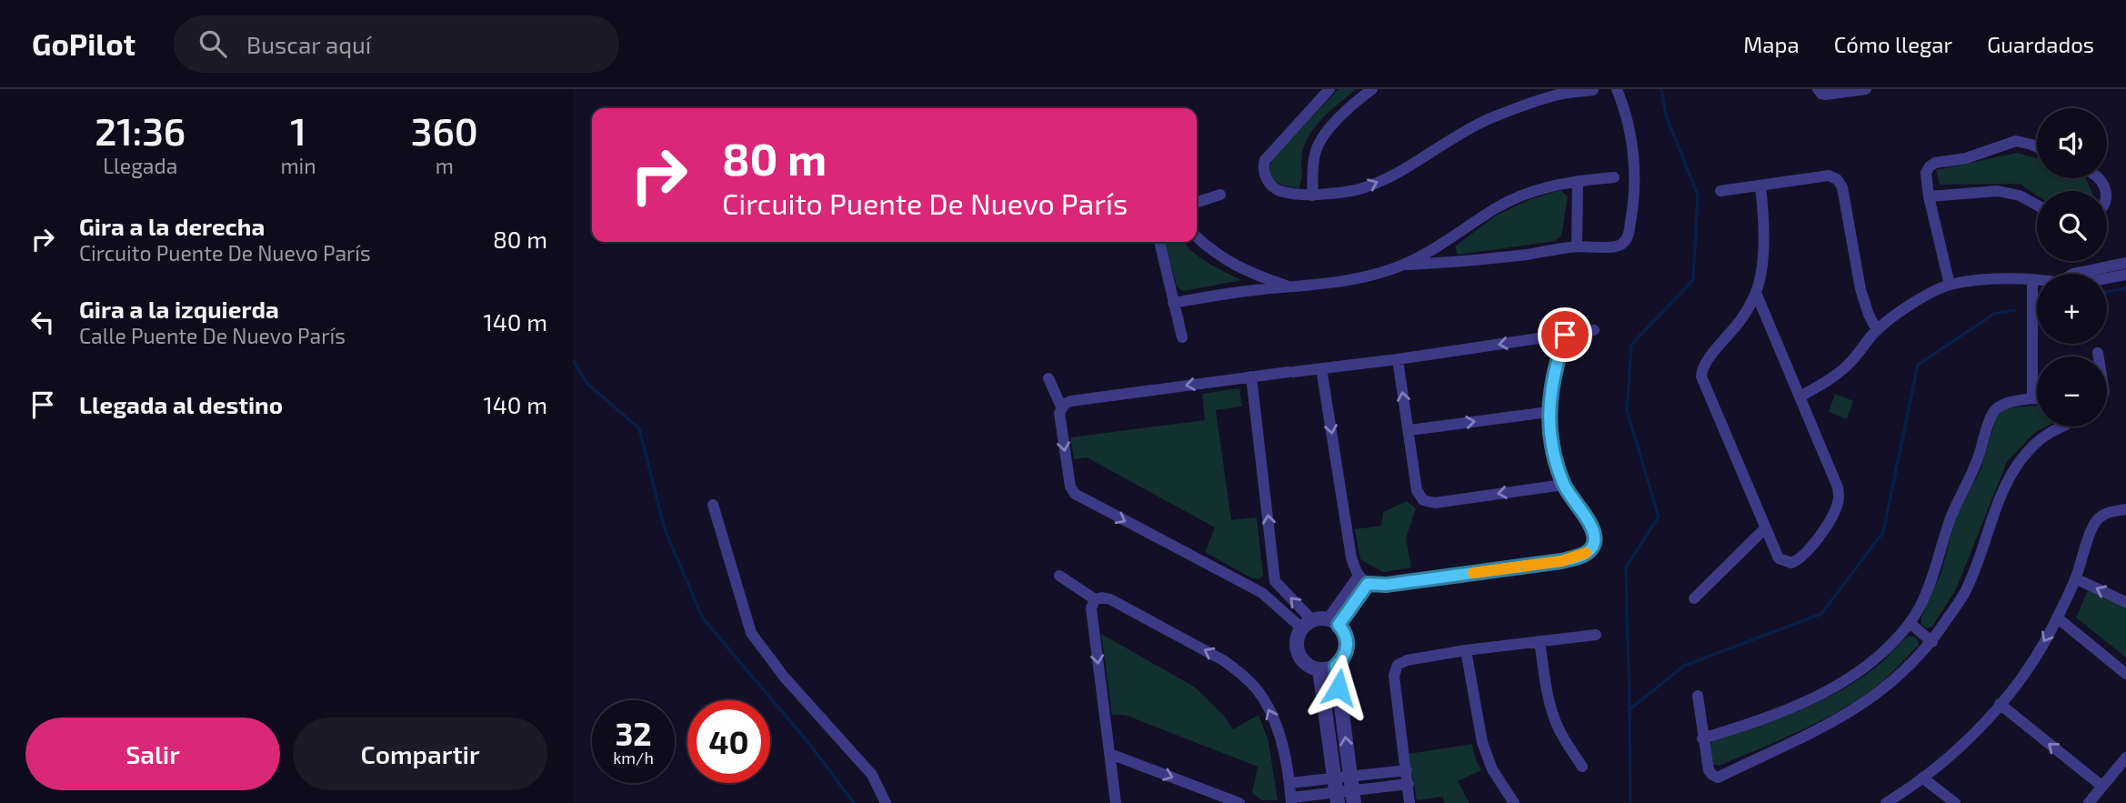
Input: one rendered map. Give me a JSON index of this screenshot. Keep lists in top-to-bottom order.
{
  "page": {
    "header": "GoPilot",
    "search": "Buscar aquí",
    "nav": ["Mapa", "Cómo llegar", "Guardados"],
    "eta": [
      "21:36",
      "Llegada",
      "1",
      "min",
      "360",
      "m"
    ],
    "map_buttons": ["+", "−"],
    "turn": ["80 m", "Circuito Puente De Nuevo París"],
    "list": [
      {
        "name": "Gira a la derecha",
        "note": "Circuito Puente De Nuevo París",
        "value": "80 m"
      },
      {
        "name": "Gira a la izquierda",
        "note": "Calle Puente De Nuevo París",
        "value": "140 m"
      },
      {
        "name": "Llegada al destino",
        "value": "140 m"
      }
    ],
    "speed": "32 km/h",
    "limit": "40",
    "buttons": ["Salir", "Compartir"]
  }
}
